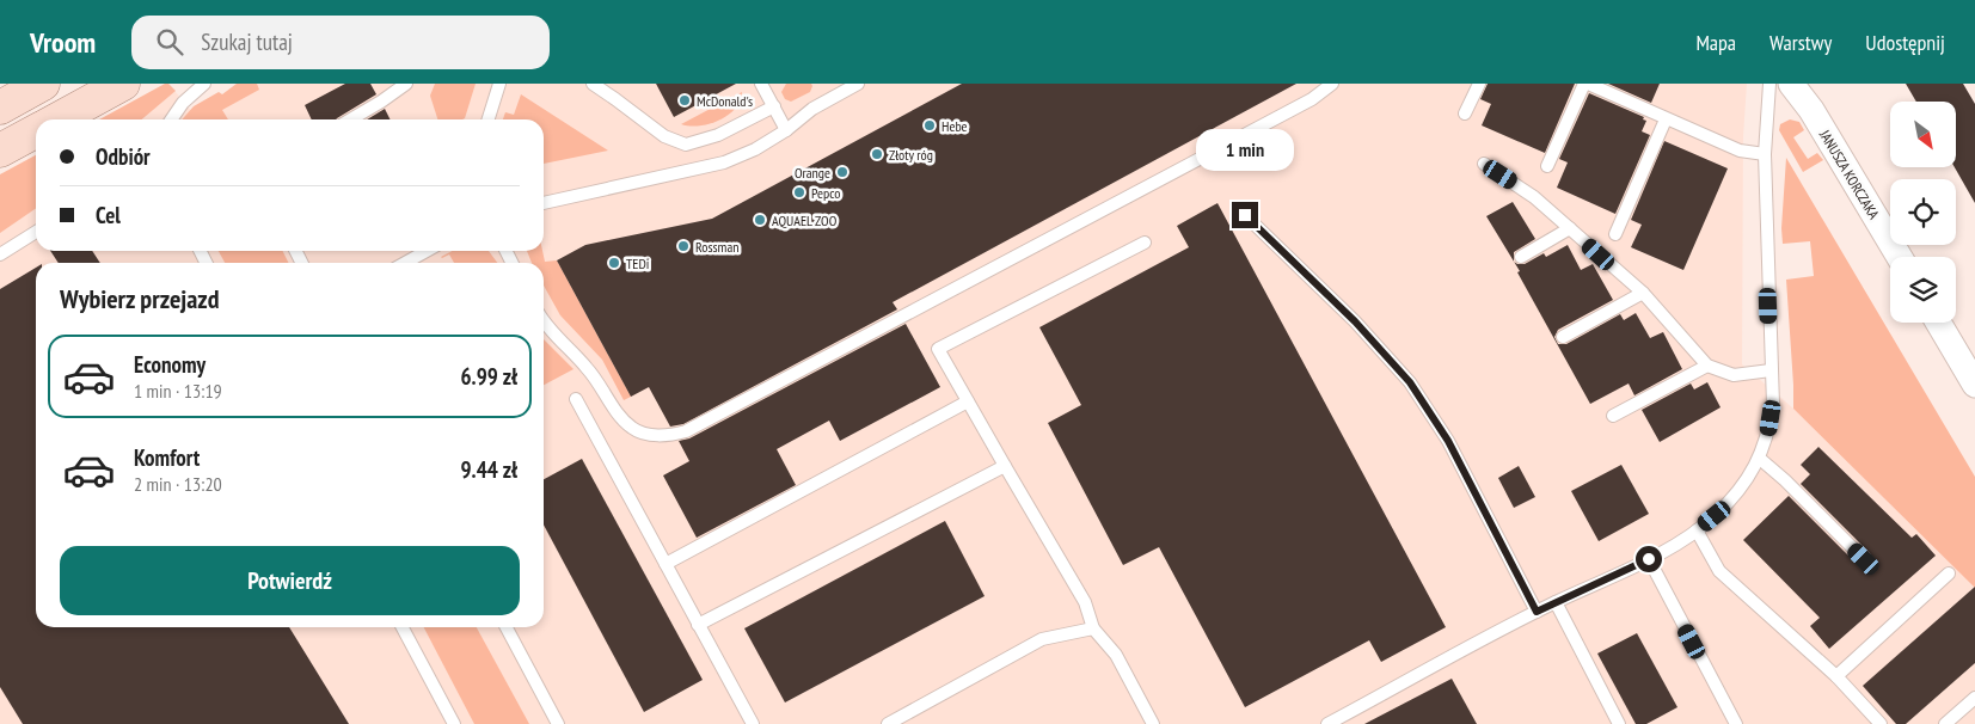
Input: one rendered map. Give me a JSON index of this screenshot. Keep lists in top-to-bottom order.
{
  "streets": {
    "street": ["JANUSZA KORCZAKA"]
  },
  "places": [
    "McDonald's",
    "Hebe",
    "Złoty róg",
    "Orange",
    "Pepco",
    "AQUAEL ZOO",
    "Rossman",
    "TEDi"
  ],
  "north": "bottom right",
  "page": {
    "header": "Vroom",
    "search": "Szukaj tutaj",
    "nav": ["Mapa", "Warstwy", "Udostępnij"],
    "banner": ["Odbiór", "Cel"],
    "bubble": "1 min",
    "heading": "Wybierz przejazd",
    "list": [
      {
        "name": "Economy",
        "note": "1 min · 13:19",
        "value": "6.99 zł"
      },
      {
        "name": "Komfort",
        "note": "2 min · 13:20",
        "value": "9.44 zł"
      }
    ],
    "buttons": "Potwierdź"
  }
}
